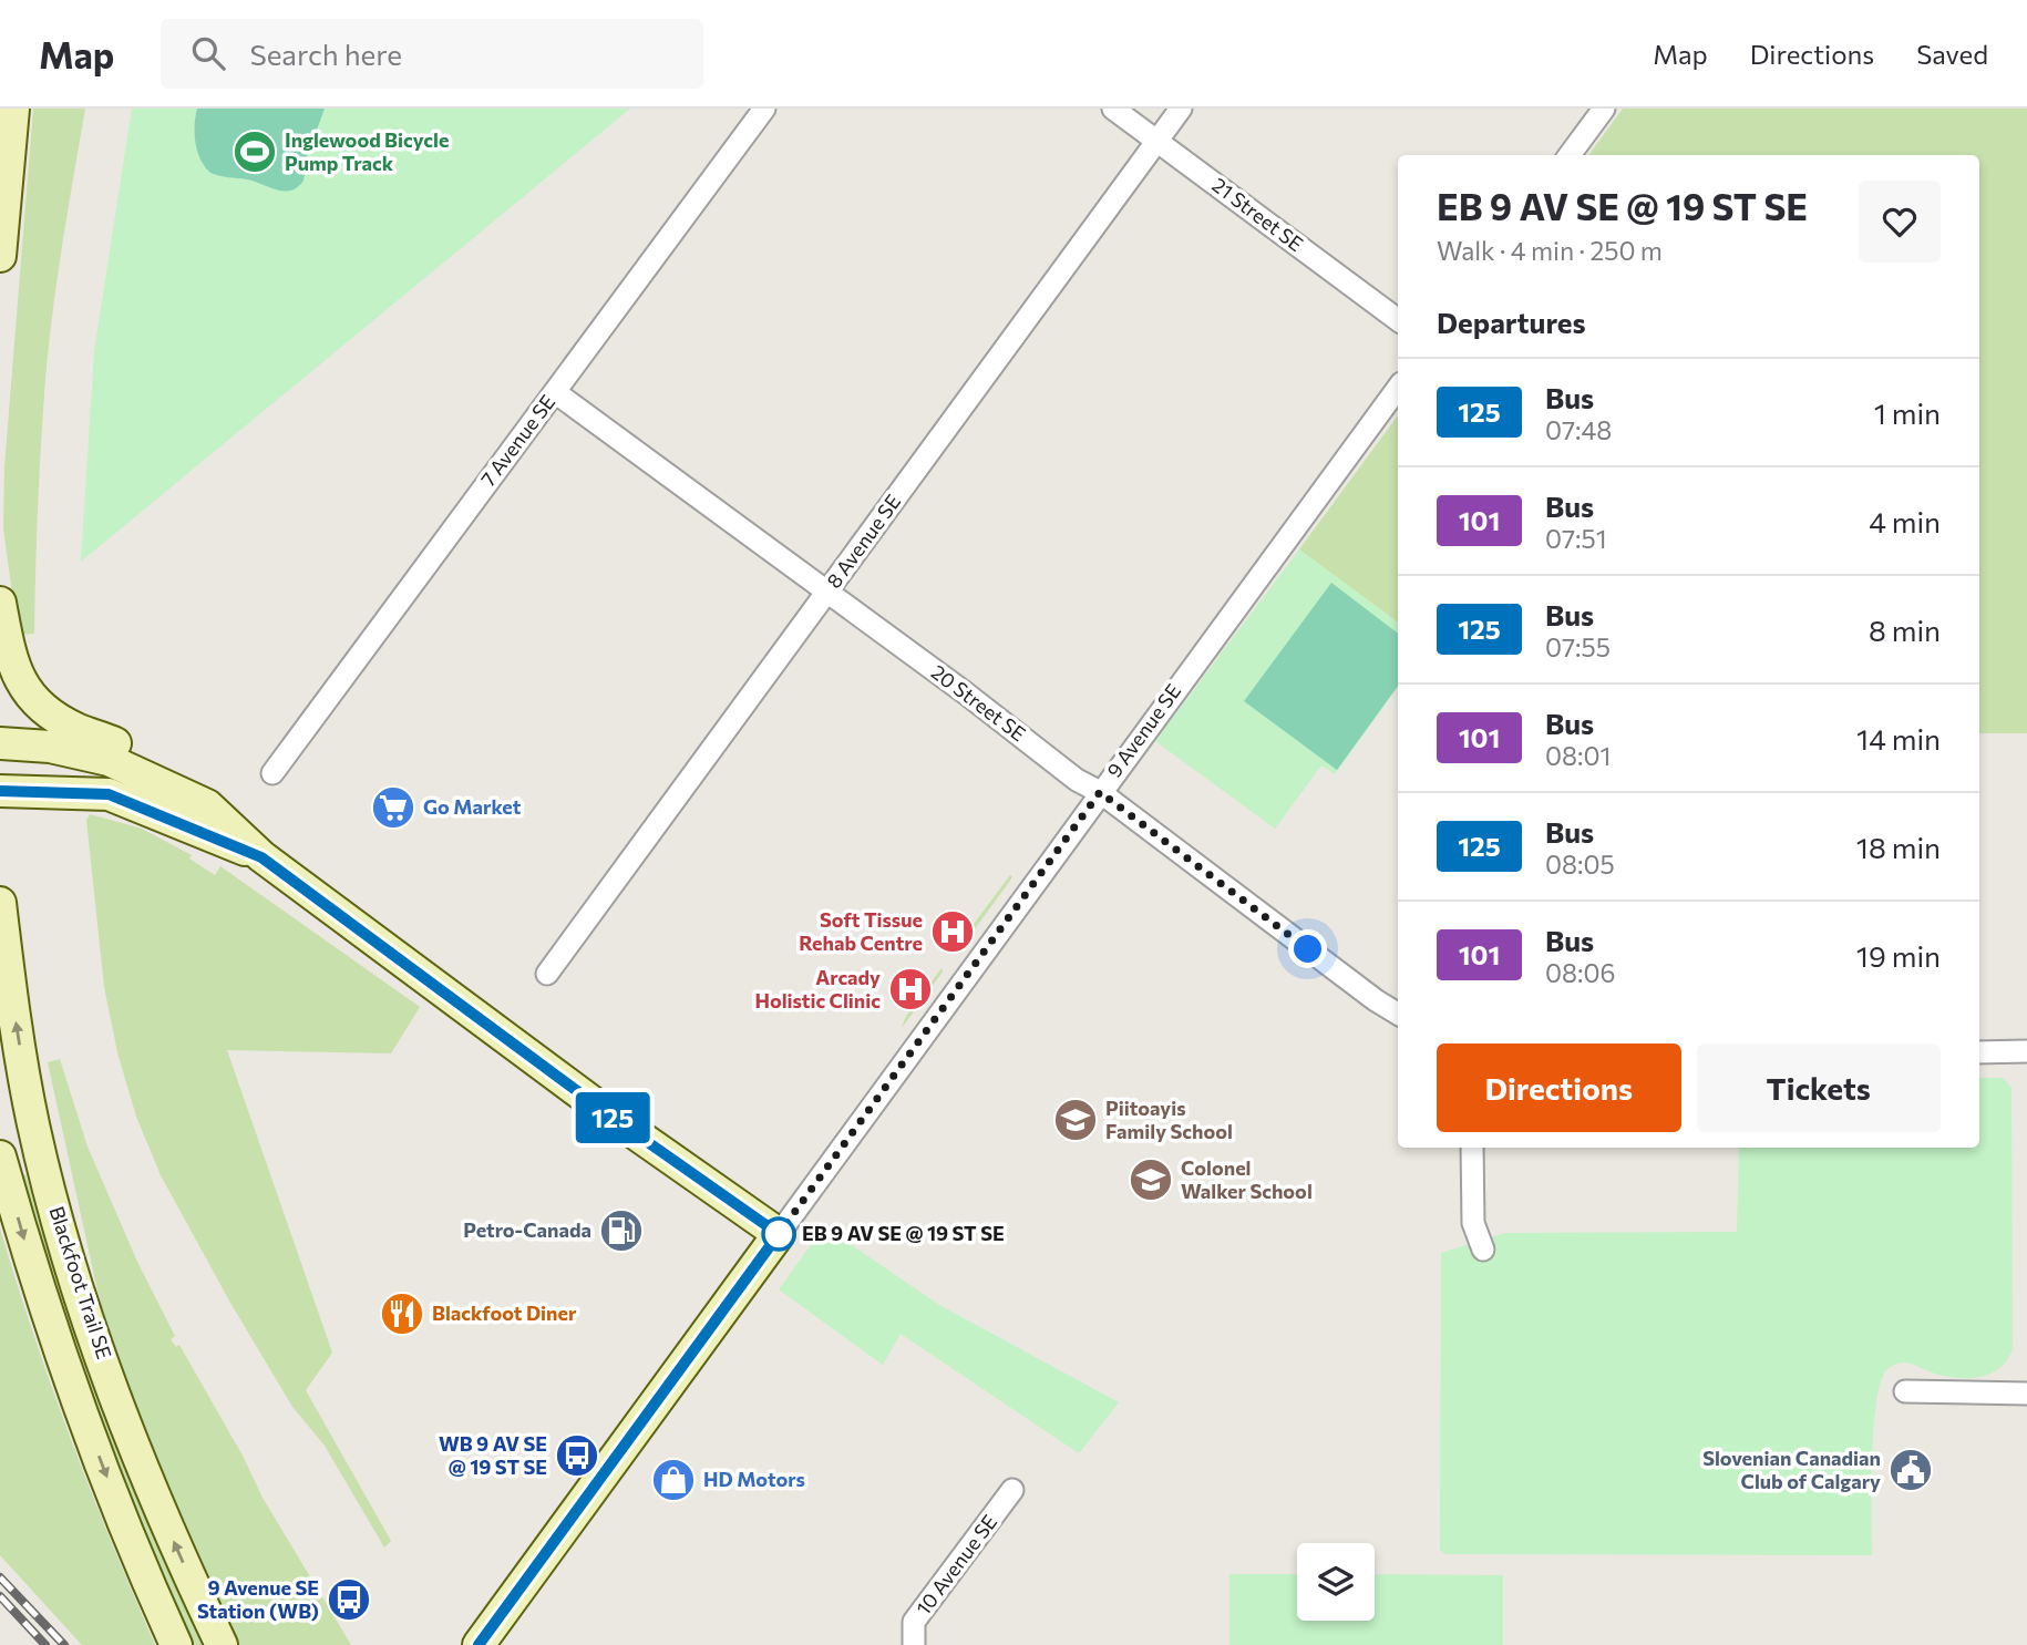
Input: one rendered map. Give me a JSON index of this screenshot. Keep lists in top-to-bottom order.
{
  "streets": {
    "main road": ["9 Avenue SE", "Blackfoot Trail SE"],
    "street": [
      "21 Street SE",
      "7 Avenue SE",
      "8 Avenue SE",
      "20 Street SE",
      "10 Avenue SE"
    ]
  },
  "crossings": [
    ["21 Street SE", "8 Avenue SE"],
    ["7 Avenue SE", "20 Street SE"],
    ["8 Avenue SE", "20 Street SE"],
    ["20 Street SE", "9 Avenue SE"]
  ],
  "places": {
    "sports": ["Inglewood Bicycle Pump Track"],
    "supermarket": ["Go Market"],
    "hospital": ["Soft Tissue Rehab Centre", "Arcady Holistic Clinic"],
    "school or university": ["Piitoayis Family School", "Colonel Walker School"],
    "fuel station": ["Petro-Canada"],
    "other": ["EB 9 AV SE @ 19 ST SE"],
    "restaurant": ["Blackfoot Diner"],
    "bus stop": ["WB 9 AV SE @ 19 ST SE", "9 Avenue SE Station (WB)"],
    "public building": ["Slovenian Canadian Club of Calgary"],
    "shop": ["HD Motors"]
  },
  "lines": ["bus line 125"],
  "page": {
    "header": "Map",
    "search": "Search here",
    "nav": ["Map", "Directions", "Saved"],
    "on_map": "125",
    "heading": [
      ["EB 9 AV SE @ 19 ST SE", "Walk · 4 min · 250 m"],
      "Departures"
    ],
    "list": [
      {
        "mark": "125",
        "name": "Bus",
        "note": "07:48",
        "value": "1 min"
      },
      {
        "mark": "101",
        "name": "Bus",
        "note": "07:51",
        "value": "4 min"
      },
      {
        "mark": "125",
        "name": "Bus",
        "note": "07:55",
        "value": "8 min"
      },
      {
        "mark": "101",
        "name": "Bus",
        "note": "08:01",
        "value": "14 min"
      },
      {
        "mark": "125",
        "name": "Bus",
        "note": "08:05",
        "value": "18 min"
      },
      {
        "mark": "101",
        "name": "Bus",
        "note": "08:06",
        "value": "19 min"
      }
    ],
    "buttons": ["Directions", "Tickets"]
  }
}
